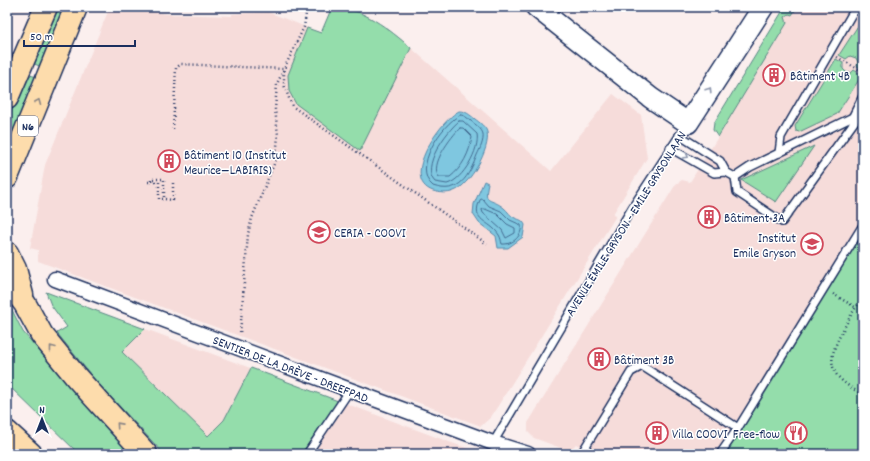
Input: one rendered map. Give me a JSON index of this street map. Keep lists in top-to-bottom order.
{
  "streets": {
    "main road": ["N6"],
    "street": ["AVENUE ÉMILE GRYSON - EMILE GRYSONLAAN", "SENTIER DE LA DRÈVE - DREEFPAD"]
  },
  "crossings": [
    ["AVENUE ÉMILE GRYSON - EMILE GRYSONLAAN", "SENTIER DE LA DRÈVE - DREEFPAD"]
  ],
  "places": {
    "building": [
      "Bâtiment 4B",
      "Bâtiment 10 (Institut Meurice—LABIRIS)",
      "Bâtiment 3A",
      "Bâtiment 3B",
      "Villa COOVI"
    ],
    "school or university": ["CERIA - COOVI", "Institut Emile Gryson"],
    "restaurant": ["Free-flow"]
  },
  "scale_bar": "50 m",
  "north": "top"
}
